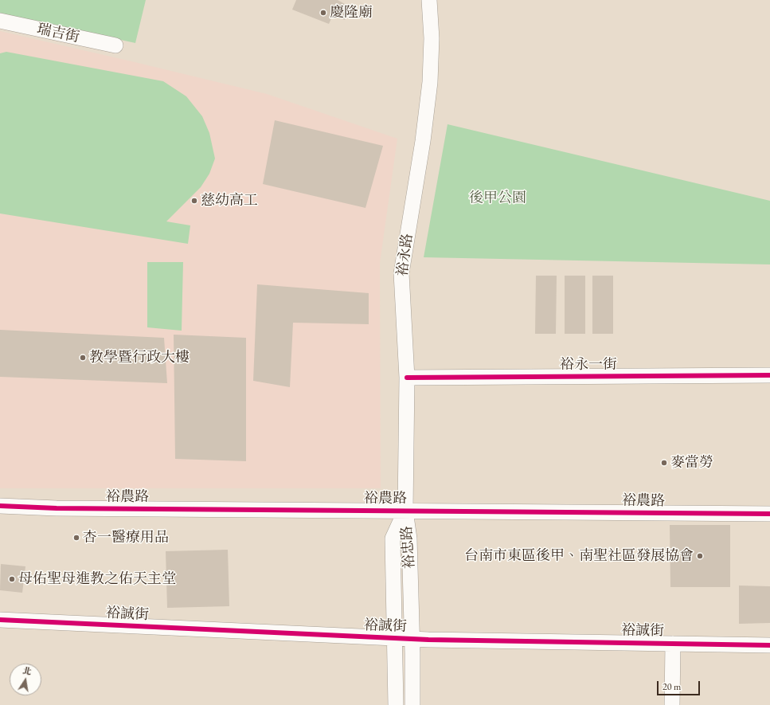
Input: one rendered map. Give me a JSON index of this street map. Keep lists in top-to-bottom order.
{
  "streets": {
    "street": [
      "瑞吉街",
      "裕永路",
      "裕永一街",
      "裕農路",
      "裕忠路",
      "裕誠街"
    ]
  },
  "crossings": [
    ["裕永路", "裕永一街"],
    ["裕永路", "裕農路"],
    ["裕永路", "裕忠路"],
    ["裕農路", "裕忠路"],
    ["裕忠路", "裕誠街"]
  ],
  "parks": ["後甲公園"],
  "places": [
    "慶隆廟",
    "慈幼高工",
    "教學暨行政大樓",
    "麥當勞",
    "杏一醫療用品",
    "台南市東區後甲、南聖社區發展協會",
    "母佑聖母進教之佑天主堂"
  ],
  "scale_bar": "20 m",
  "north": "top"
}
